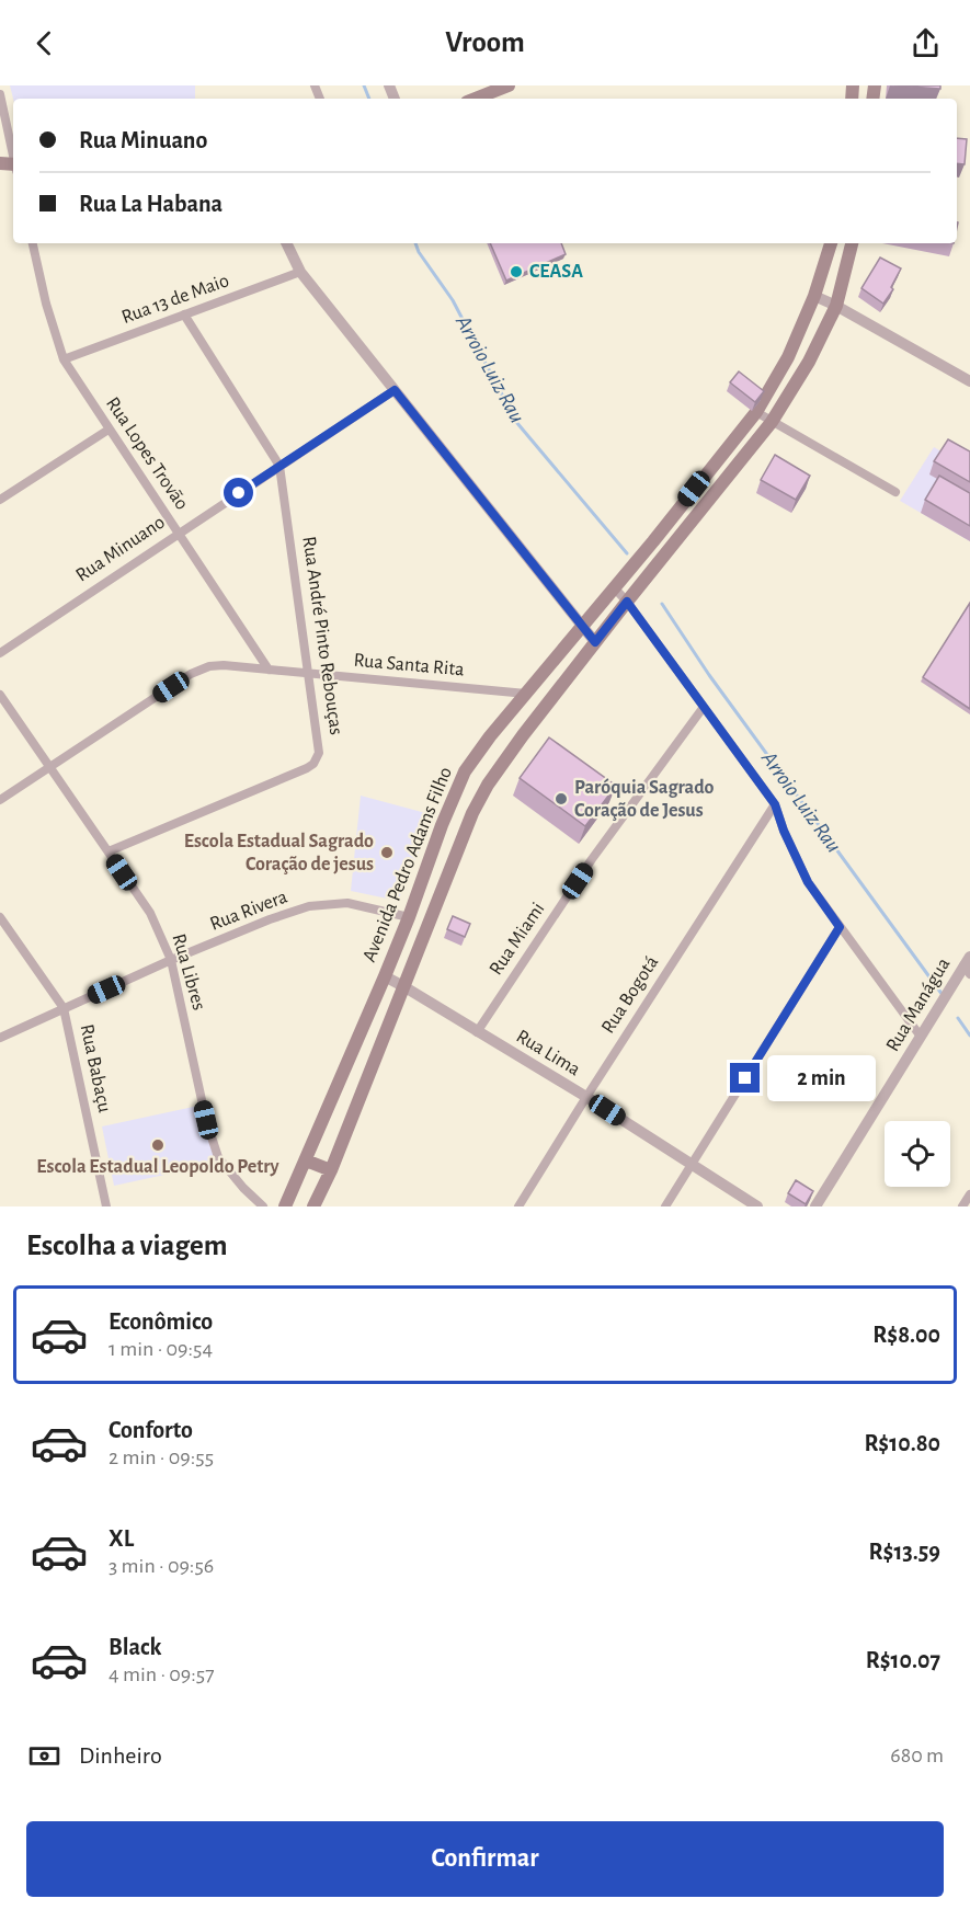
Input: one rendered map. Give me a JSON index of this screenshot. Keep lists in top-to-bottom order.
{
  "streets": {
    "main road": ["Avenida Pedro Adams Filho"],
    "street": [
      "Rua 13 de Maio",
      "Rua Lopes Trovão",
      "Rua Minuano",
      "Rua André Pinto Rebouças",
      "Rua Santa Rita",
      "Rua Rivera",
      "Rua Miami",
      "Rua Libres",
      "Rua Bogotá",
      "Rua Manágua",
      "Rua Lima",
      "Rua Babaçu"
    ]
  },
  "crossings": [
    ["Rua 13 de Maio", "Rua Lopes Trovão"],
    ["Rua 13 de Maio", "Rua André Pinto Rebouças"],
    ["Rua Lopes Trovão", "Rua Minuano"],
    ["Rua Lopes Trovão", "Rua Santa Rita"],
    ["Rua Minuano", "Rua André Pinto Rebouças"],
    ["Rua André Pinto Rebouças", "Rua Santa Rita"],
    ["Rua André Pinto Rebouças", "Rua Libres"],
    ["Rua Santa Rita", "Avenida Pedro Adams Filho"],
    ["Rua Santa Rita", "Rua Libres"],
    ["Avenida Pedro Adams Filho", "Rua Rivera"],
    ["Avenida Pedro Adams Filho", "Rua Lima"],
    ["Rua Rivera", "Rua Libres"],
    ["Rua Rivera", "Rua Babaçu"],
    ["Rua Miami", "Rua Lima"],
    ["Rua Bogotá", "Rua Lima"]
  ],
  "water": ["Arroio Luiz Rau"],
  "places": [
    "CEASA",
    "Paróquia Sagrado Coração de Jesus",
    "Escola Estadual Sagrado Coração de jesus",
    "Escola Estadual Leopoldo Petry"
  ],
  "page": {
    "header": "Vroom",
    "banner": ["Rua Minuano", "Rua La Habana"],
    "bubble": "2 min",
    "heading": "Escolha a viagem",
    "list": [
      {
        "name": "Econômico",
        "note": "1 min · 09:54",
        "value": "R$8.00"
      },
      {
        "name": "Conforto",
        "note": "2 min · 09:55",
        "value": "R$10.80"
      },
      {
        "name": "XL",
        "note": "3 min · 09:56",
        "value": "R$13.59"
      },
      {
        "name": "Black",
        "note": "4 min · 09:57",
        "value": "R$10.07"
      }
    ],
    "pay": ["Dinheiro", "680 m"],
    "buttons": "Confirmar"
  }
}
